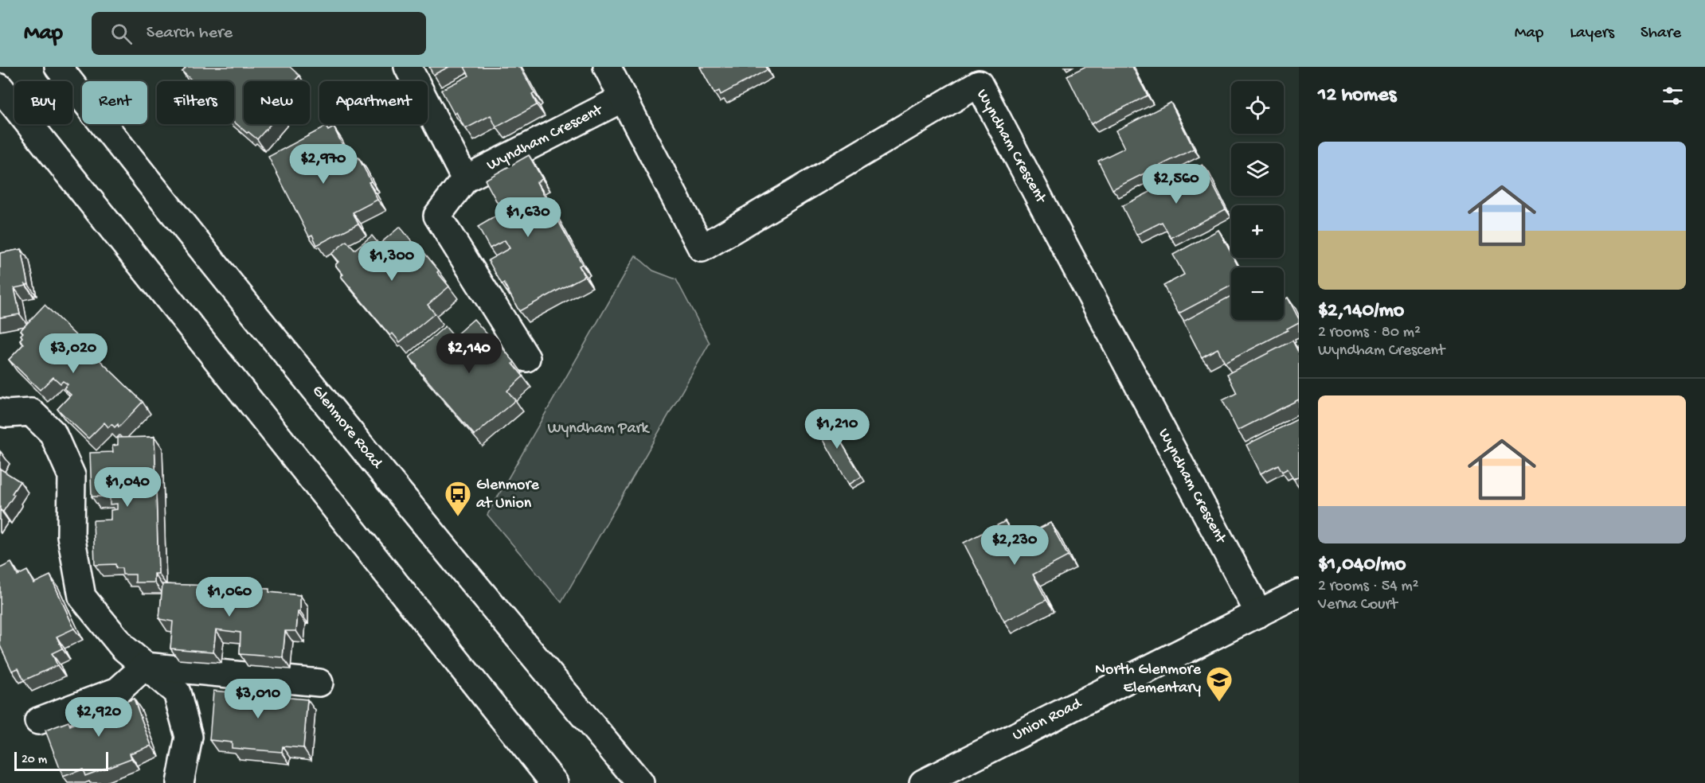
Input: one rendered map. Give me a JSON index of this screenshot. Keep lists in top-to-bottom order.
{
  "streets": {
    "street": ["Wyndham Crescent", "Glenmore Road", "Union Road"]
  },
  "crossings": [
    ["Wyndham Crescent", "Union Road"]
  ],
  "parks": ["Wyndham Park"],
  "places": {
    "bus stop": ["Glenmore at Union"],
    "school or university": ["North Glenmore Elementary"]
  },
  "scale_bar": "20 m",
  "page": {
    "header": "Map",
    "search": "Search here",
    "nav": ["Map", "Layers", "Share"],
    "heading": "12 homes",
    "map_buttons": ["+", "−"],
    "chip": [
      "Buy",
      "Rent",
      "Filters",
      "New",
      "Apartment"
    ],
    "list": [
      {
        "name": "$2,140/mo",
        "note": "2 rooms · 80 m² · Wyndham Crescent"
      },
      {
        "name": "$1,040/mo",
        "note": "2 rooms · 54 m² · Verna Court"
      }
    ],
    "price": [
      "$2,970",
      "$2,560",
      "$1,630",
      "$1,300",
      "$3,020",
      "$2,140",
      "$1,210",
      "$1,040",
      "$2,230",
      "$1,060",
      "$3,010",
      "$2,920"
    ],
    "scale": "20 m"
  }
}
